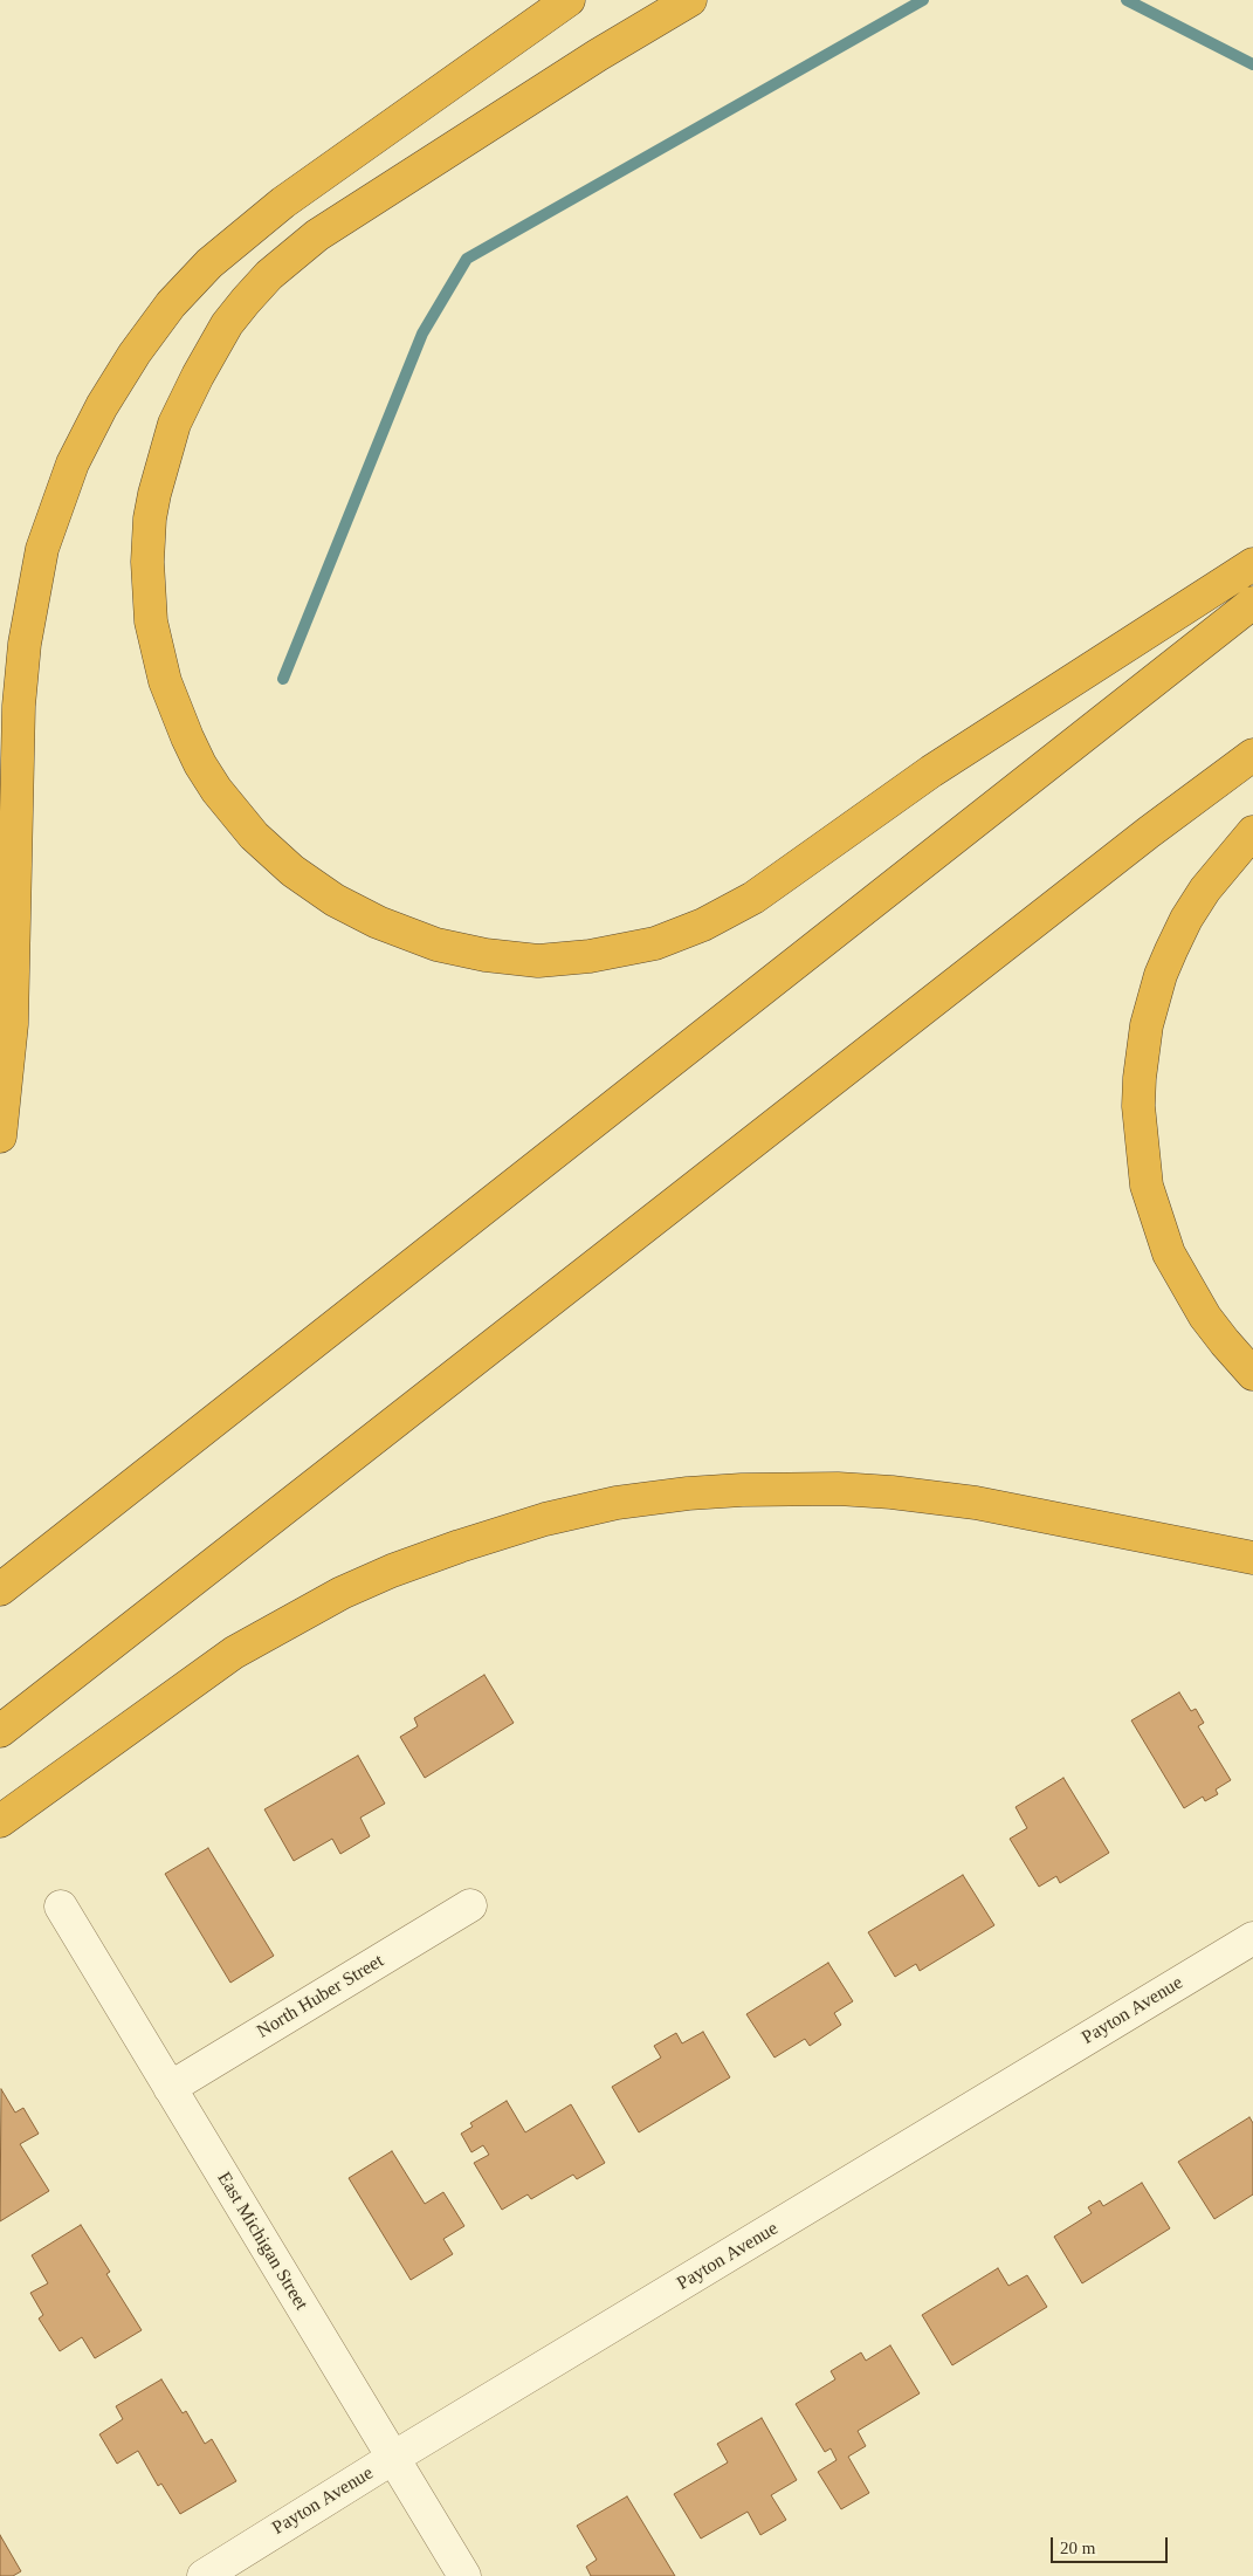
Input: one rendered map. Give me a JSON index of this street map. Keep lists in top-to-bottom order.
{
  "streets": {
    "street": ["North Huber Street", "Payton Avenue", "East Michigan Street"]
  },
  "crossings": [
    ["North Huber Street", "East Michigan Street"],
    ["Payton Avenue", "East Michigan Street"]
  ],
  "scale_bar": "20 m"
}
